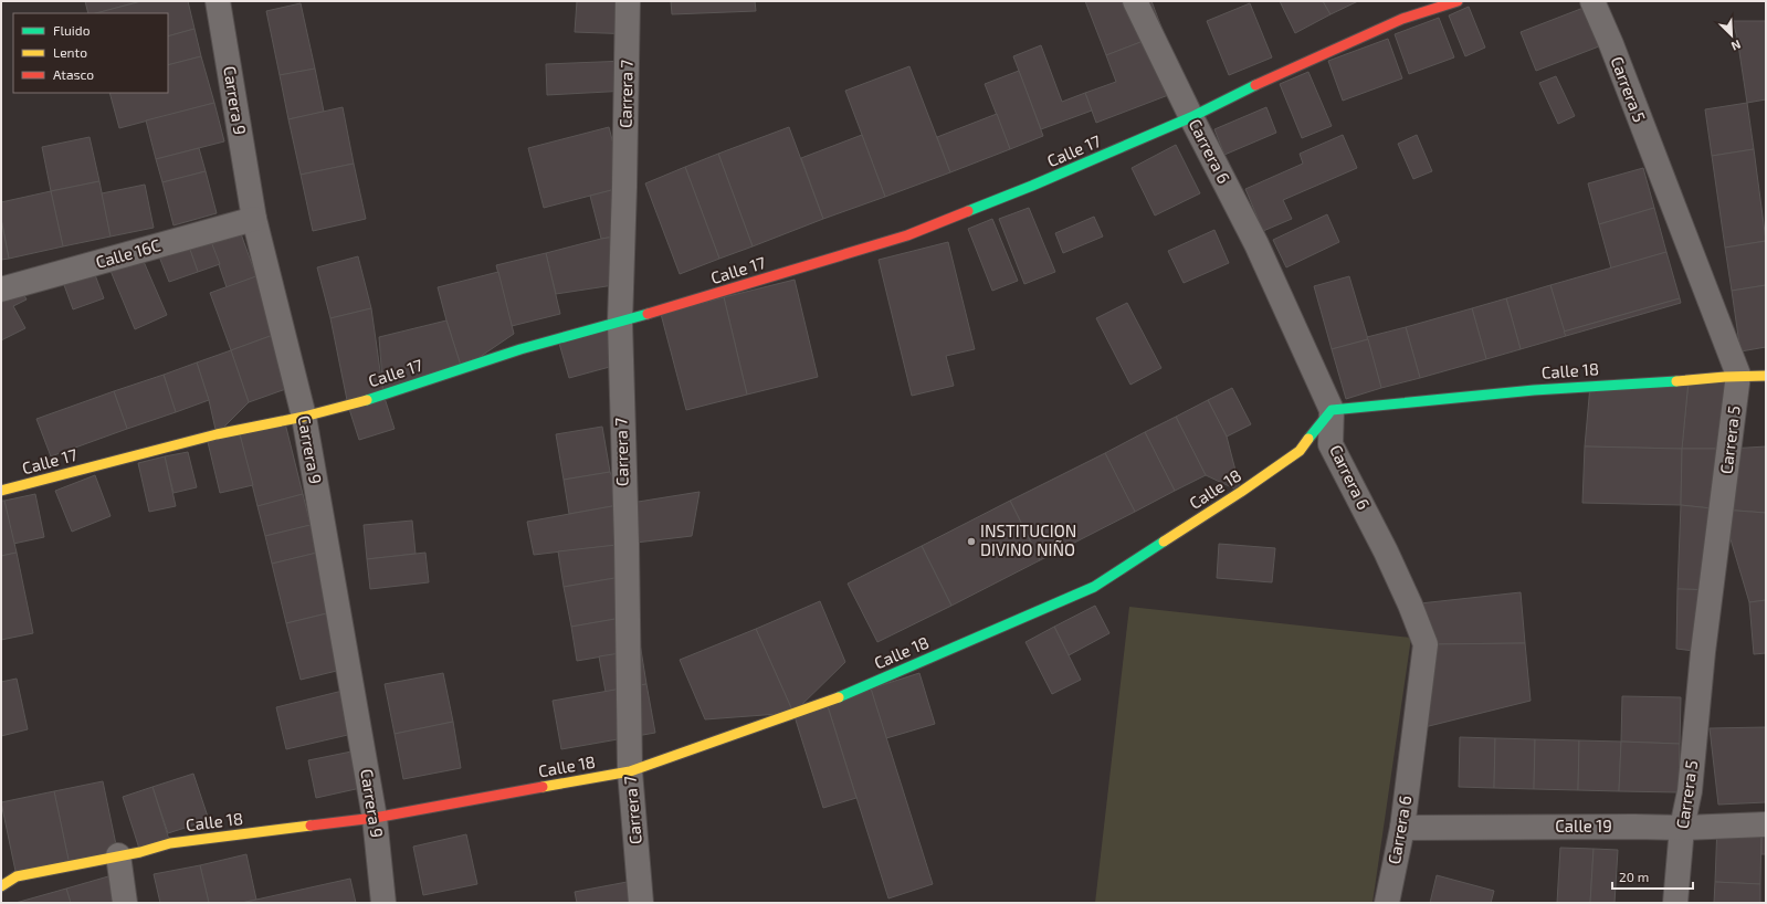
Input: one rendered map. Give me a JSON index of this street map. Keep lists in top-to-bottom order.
{
  "streets": {
    "street": [
      "Carrera 5",
      "Carrera 7",
      "Carrera 9",
      "Calle 17",
      "Carrera 6",
      "Calle 16C",
      "Calle 18",
      "Calle 19"
    ]
  },
  "crossings": [
    ["Carrera 5", "Calle 18"],
    ["Carrera 5", "Calle 19"],
    ["Carrera 7", "Calle 17"],
    ["Carrera 7", "Calle 18"],
    ["Carrera 9", "Calle 17"],
    ["Carrera 9", "Calle 16C"],
    ["Carrera 9", "Calle 18"],
    ["Calle 17", "Carrera 6"],
    ["Carrera 6", "Calle 18"],
    ["Carrera 6", "Calle 19"]
  ],
  "places": ["INSTITUCION DIVINO NIÑO"],
  "legend": ["Fluido", "Lento", "Atasco"],
  "scale_bar": "20 m",
  "north": "bottom right"
}
